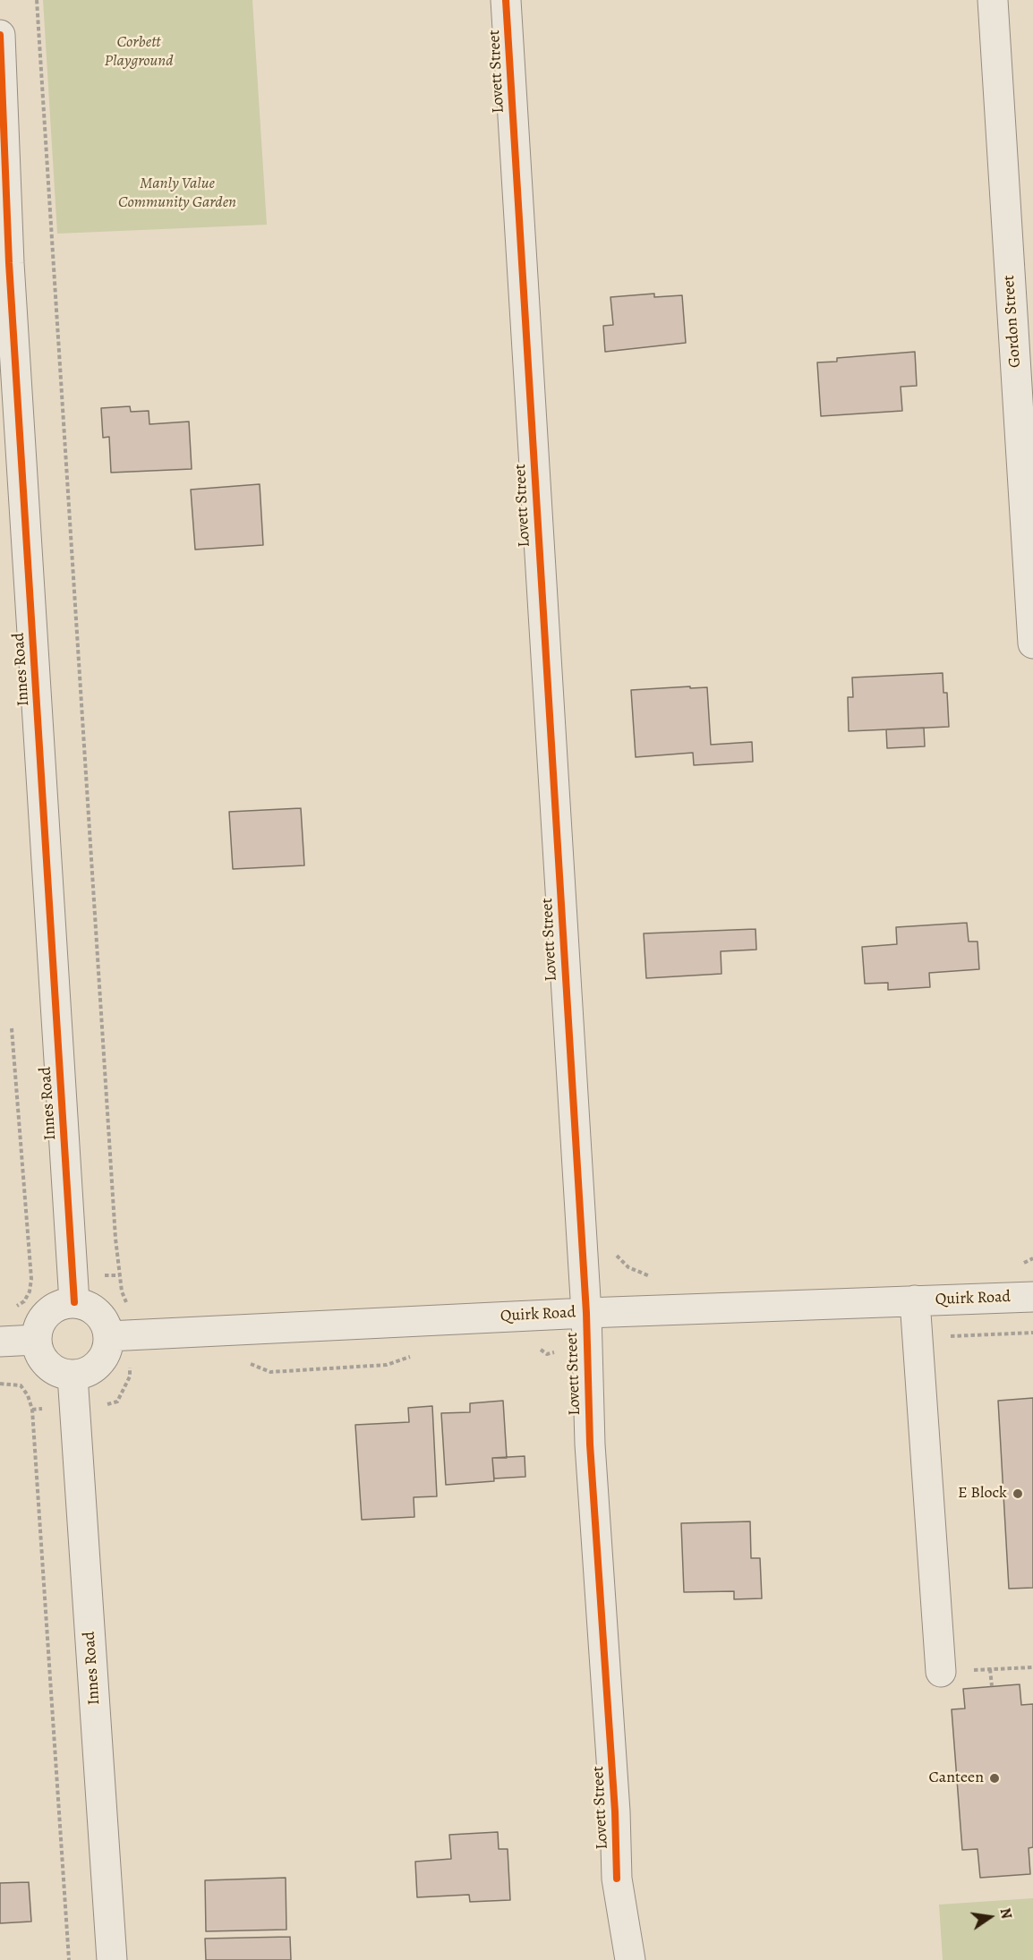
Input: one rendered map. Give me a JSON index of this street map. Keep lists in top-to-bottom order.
{
  "streets": {
    "street": [
      "Lovett Street",
      "Gordon Street",
      "Innes Road",
      "Quirk Road"
    ]
  },
  "crossings": [
    ["Lovett Street", "Quirk Road"],
    ["Innes Road", "Quirk Road"]
  ],
  "parks": ["Corbett Playground", "Manly Value Community Garden"],
  "places": ["E Block", "Canteen"],
  "north": "right"
}
